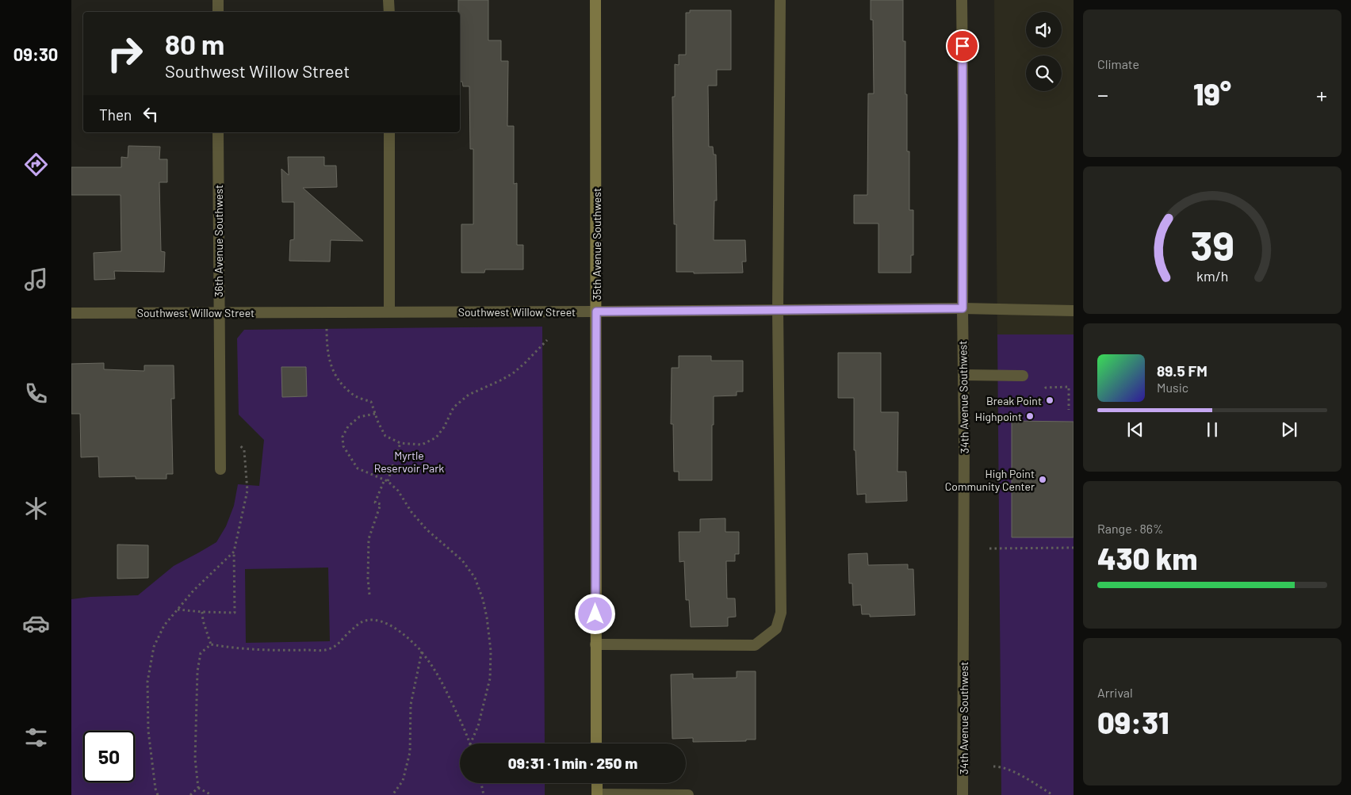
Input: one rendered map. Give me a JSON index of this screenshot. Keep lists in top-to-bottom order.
{
  "streets": {
    "main road": ["35th Avenue Southwest"],
    "street": ["36th Avenue Southwest", "Southwest Willow Street", "34th Avenue Southwest"]
  },
  "crossings": [
    ["36th Avenue Southwest", "Southwest Willow Street"],
    ["35th Avenue Southwest", "Southwest Willow Street"],
    ["Southwest Willow Street", "34th Avenue Southwest"]
  ],
  "parks": ["Myrtle Reservoir Park"],
  "places": ["Break Point", "Highpoint", "High Point Community Center"],
  "page": {
    "tabs": "09:30",
    "tile": [
      "Climate",
      ["Range · 86%", "430 km"],
      ["Arrival", "09:31"]
    ],
    "turn": ["80 m", "Southwest Willow Street"],
    "heat": ["−", "19°", "+"],
    "then": "Then",
    "song": ["89.5 FM", "Music"],
    "limit": "50",
    "trip": "09:31 · 1 min · 250 m",
    "gauge": ["39", "km/h"]
  }
}
